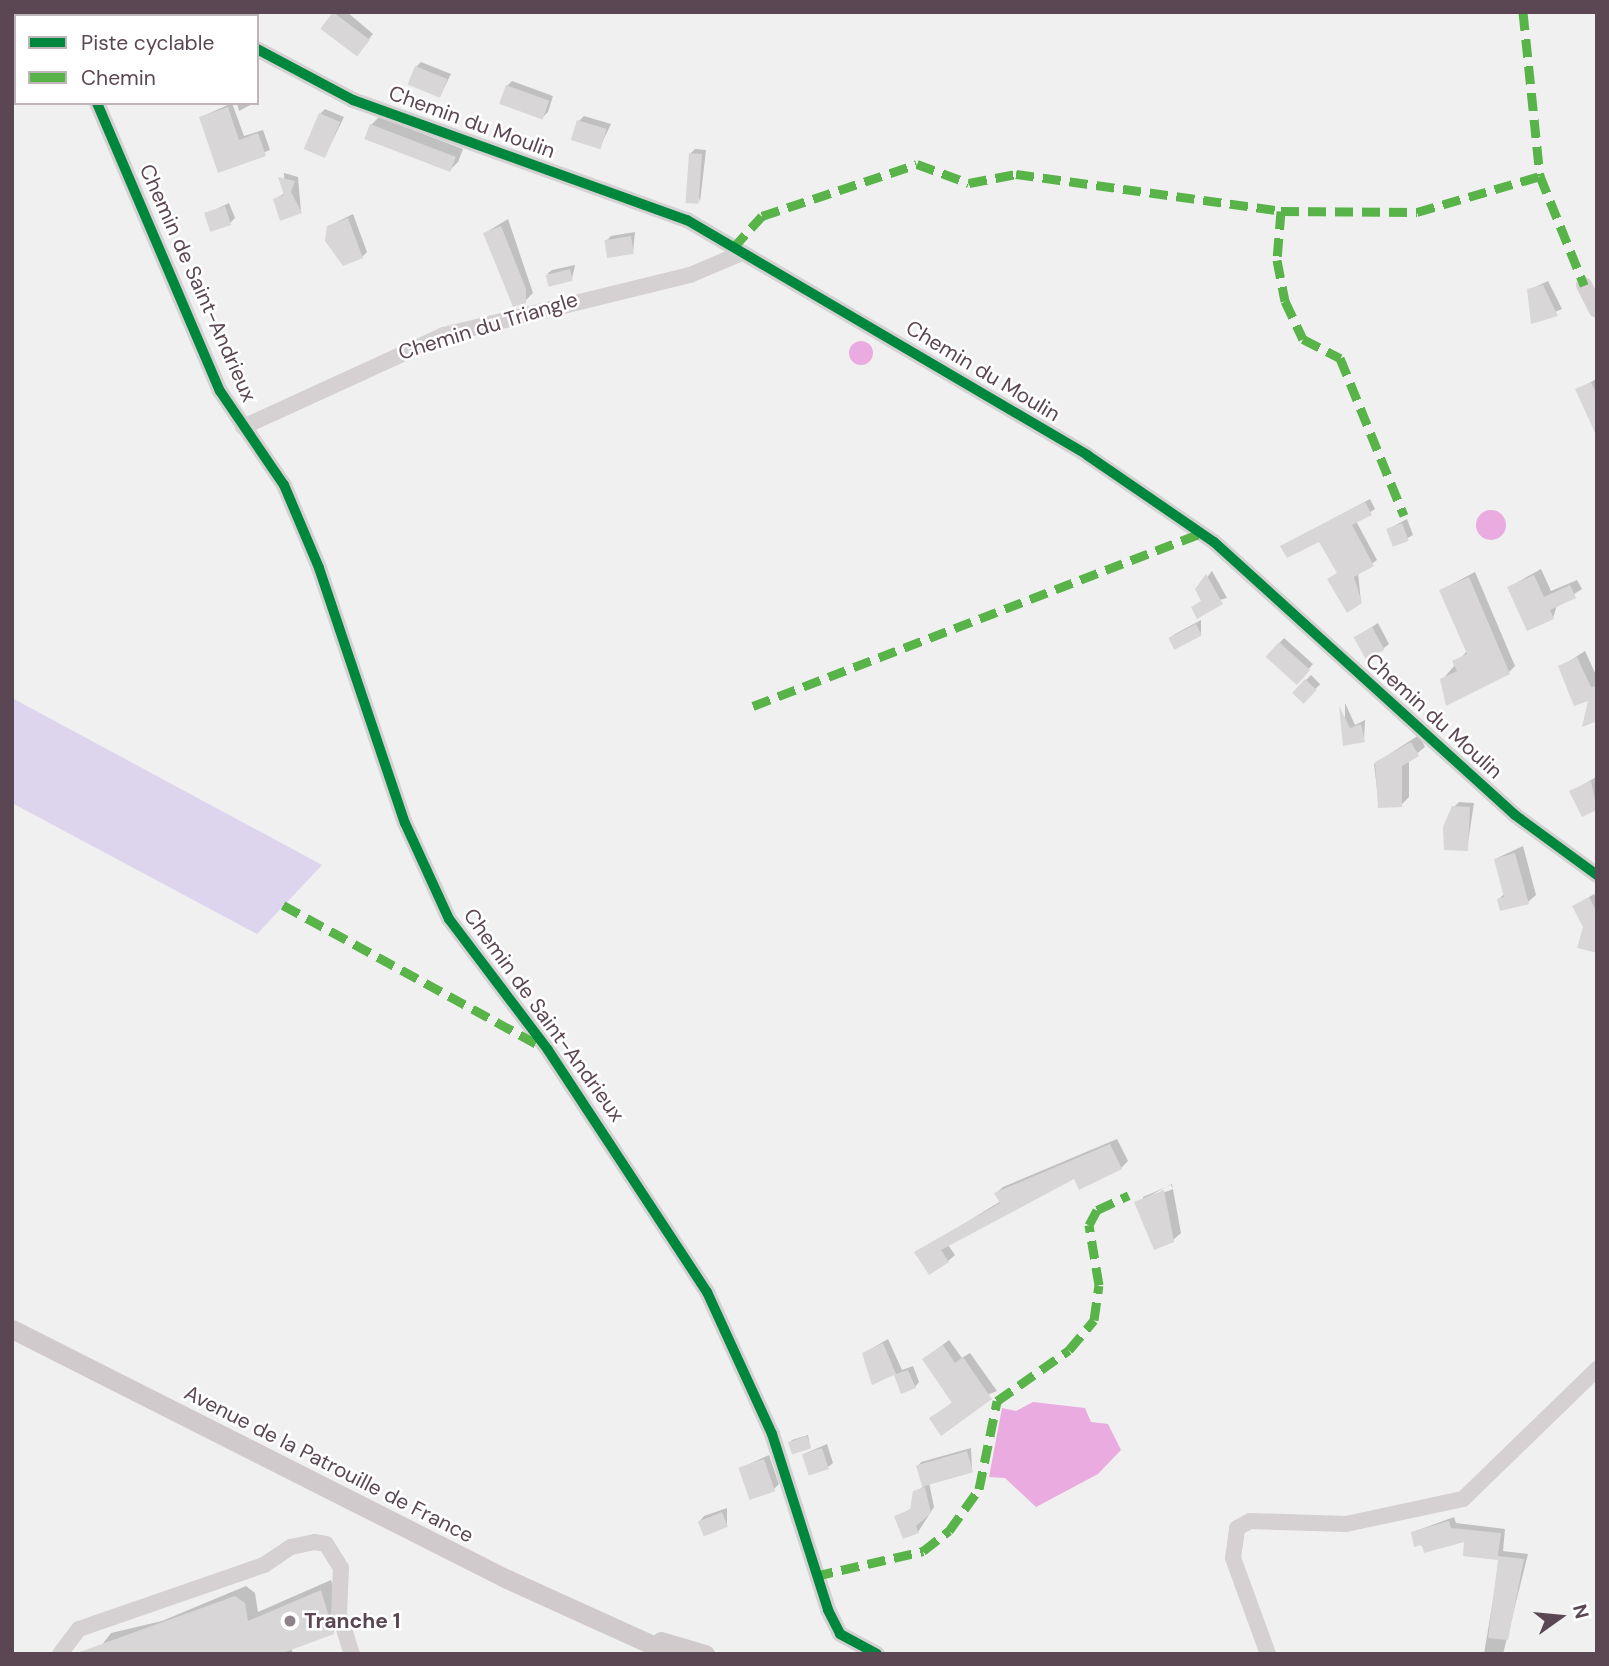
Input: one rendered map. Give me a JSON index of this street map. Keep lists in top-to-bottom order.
{
  "streets": {
    "main road": ["Avenue de la Patrouille de France"],
    "street": ["Chemin du Moulin", "Chemin de Saint-Andrieux", "Chemin du Triangle"]
  },
  "crossings": [
    ["Chemin du Moulin", "Chemin du Triangle"],
    ["Chemin de Saint-Andrieux", "Chemin du Triangle"]
  ],
  "places": ["Tranche 1"],
  "legend": ["Piste cyclable", "Chemin"],
  "north": "right"
}
